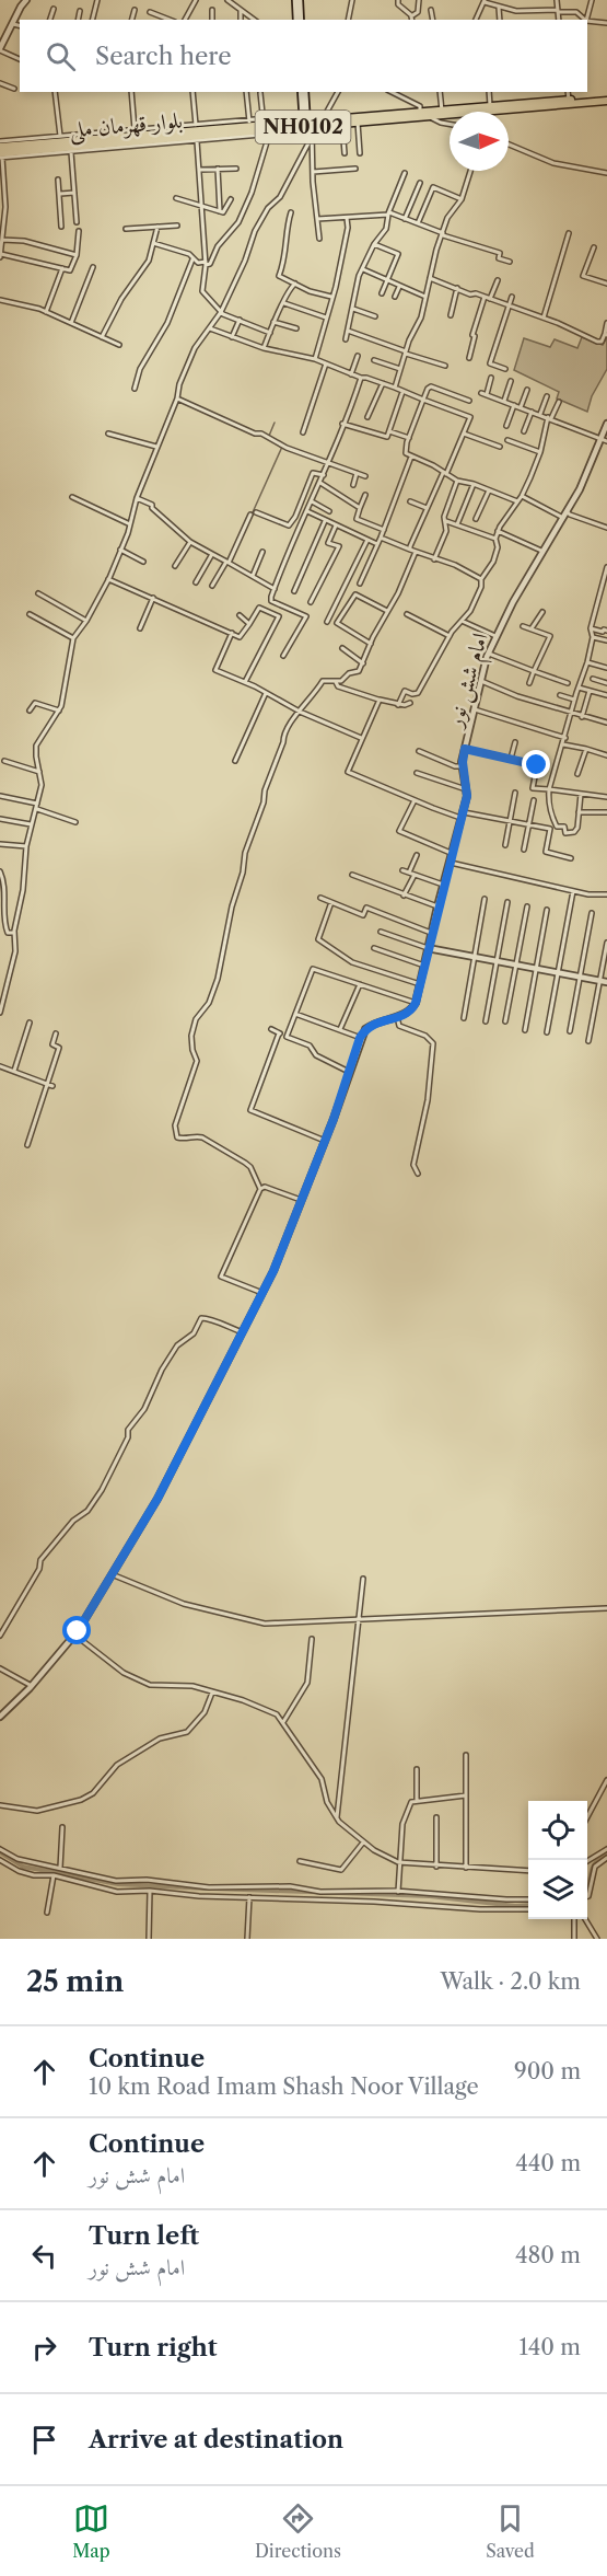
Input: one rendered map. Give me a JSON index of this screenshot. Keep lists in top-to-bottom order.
{
  "streets": {
    "highway": ["بلوار قهرمان ملی", "NH0102"],
    "street": ["امام شش نور"]
  },
  "north": "right",
  "page": {
    "search": "Search here",
    "heading": ["25 min", "Walk · 2.0 km"],
    "list": [
      ["Continue", "10 km Road Imam Shash Noor Village", "900 m"],
      ["Continue", "امام شش نور", "440 m"],
      ["Turn left", "امام شش نور", "480 m"],
      ["Turn right", "140 m"],
      "Arrive at destination"
    ],
    "nav": ["Map", "Directions", "Saved"]
  }
}
